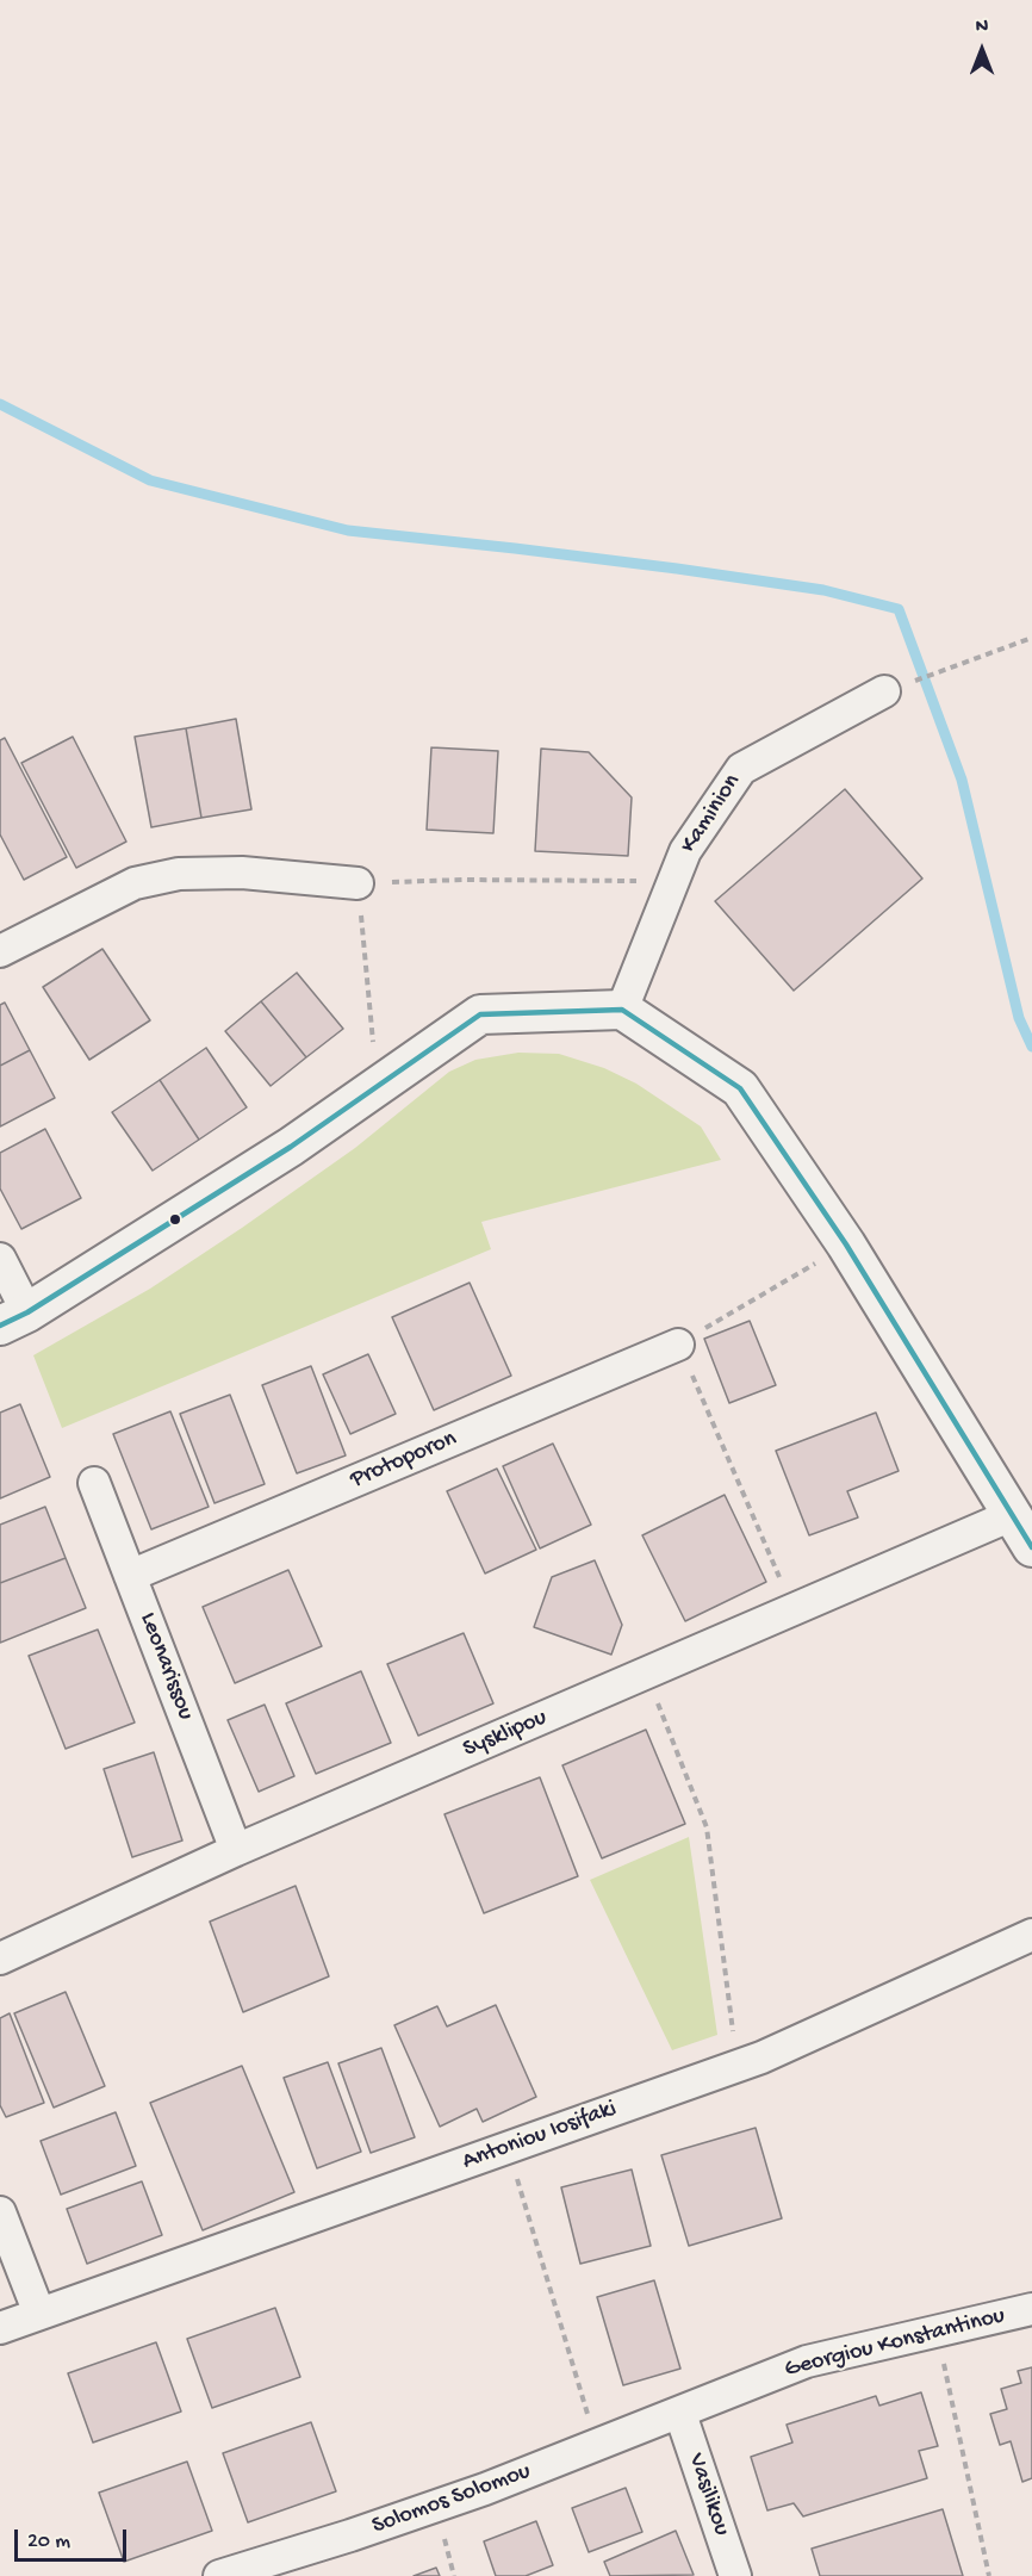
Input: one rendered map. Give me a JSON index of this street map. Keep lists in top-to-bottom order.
{
  "streets": {
    "street": [
      "Kaminion",
      "Protoporon",
      "Leonarissou",
      "Sysklipou",
      "Antoniou Iosifaki",
      "Georgiou Konstantinou",
      "Vasilikou",
      "Solomos Solomou"
    ]
  },
  "crossings": [
    ["Protoporon", "Leonarissou"],
    ["Leonarissou", "Sysklipou"],
    ["Georgiou Konstantinou", "Vasilikou"],
    ["Georgiou Konstantinou", "Solomos Solomou"],
    ["Vasilikou", "Solomos Solomou"]
  ],
  "scale_bar": "20 m",
  "north": "top"
}
